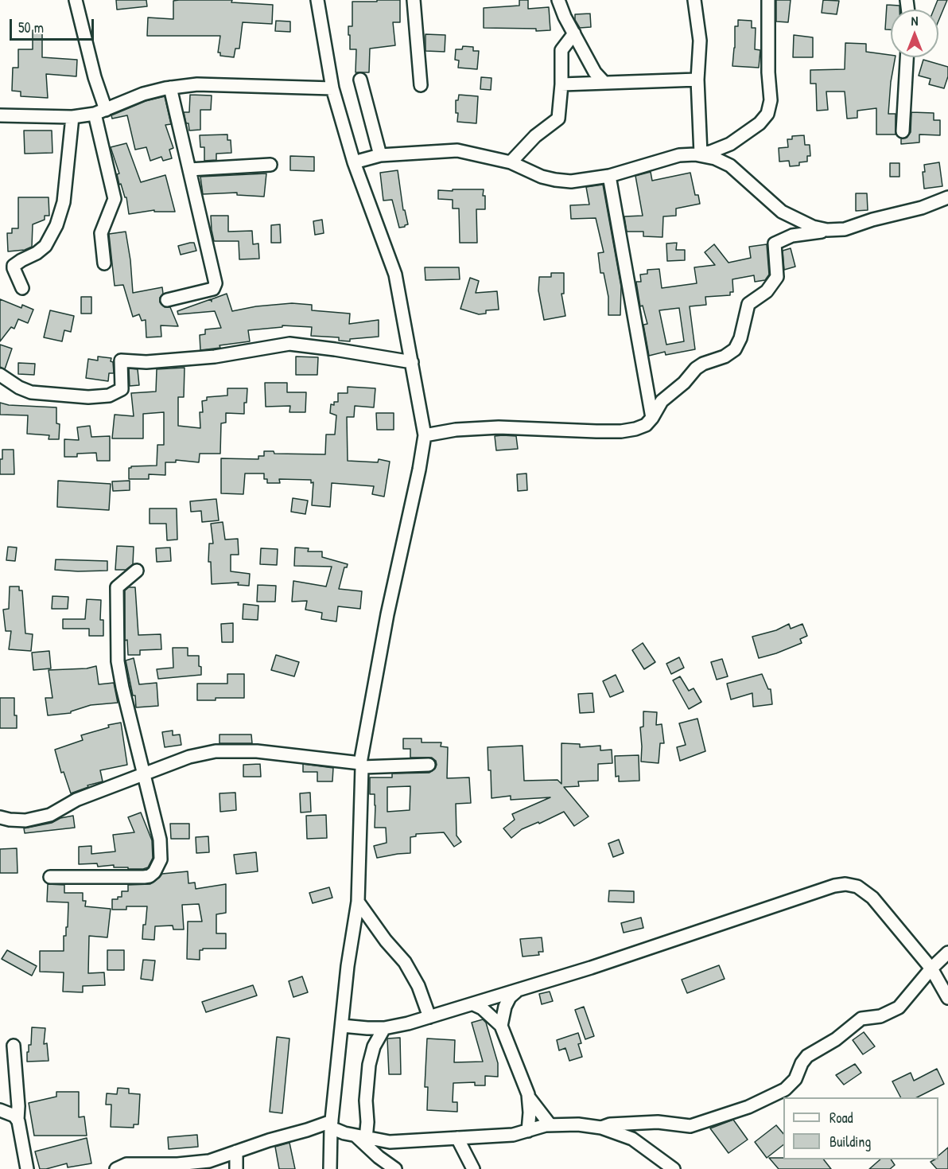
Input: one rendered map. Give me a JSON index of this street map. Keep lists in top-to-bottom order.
{
  "legend": ["Road", "Building"],
  "scale_bar": "50 m",
  "north": "top"
}
